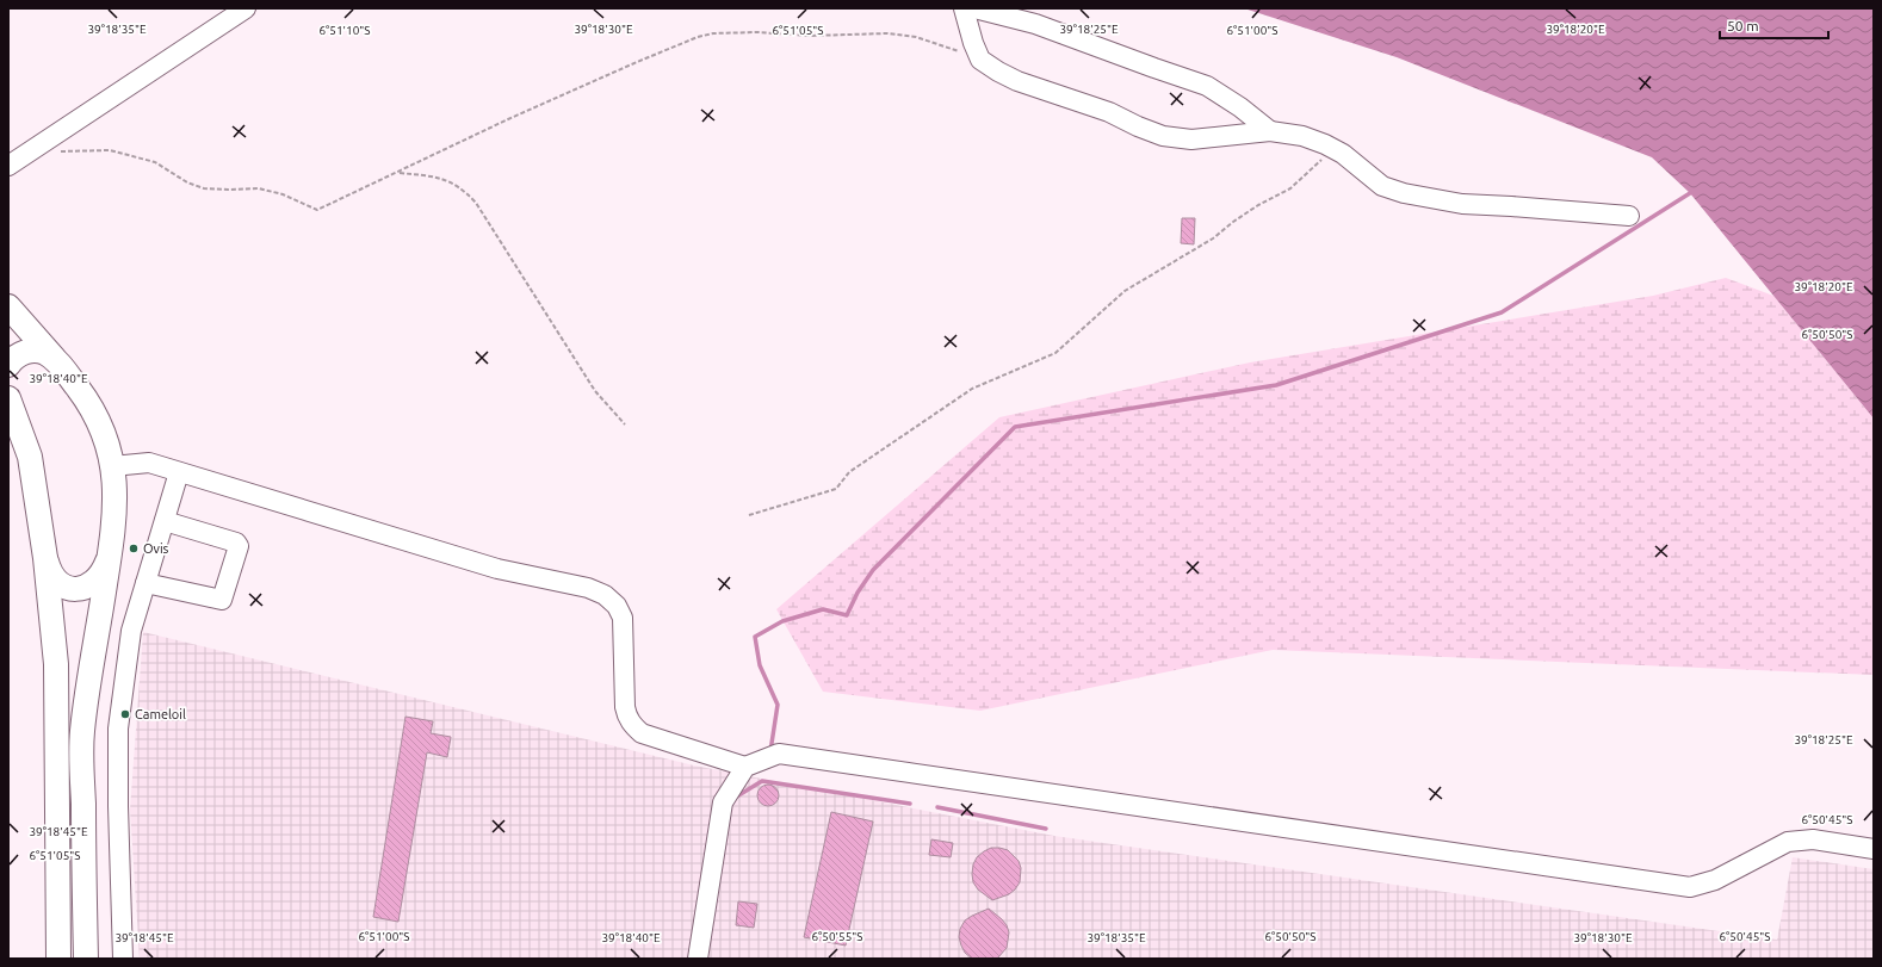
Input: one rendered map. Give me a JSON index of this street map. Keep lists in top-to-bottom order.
{
  "places": ["Ovis", "Cameloil"],
  "scale_bar": "50 m",
  "coordinates": [
    "39°18'35\"E",
    "39°18'25\"E",
    "39°18'30\"E",
    "39°18'20\"E",
    "6°51'10\"S",
    "6°51'05\"S",
    "6°51'00\"S",
    "6°50'50\"S",
    "39°18'40\"E",
    "6°50'45\"S",
    "39°18'45\"E",
    "6°50'55\"S"
  ]
}
